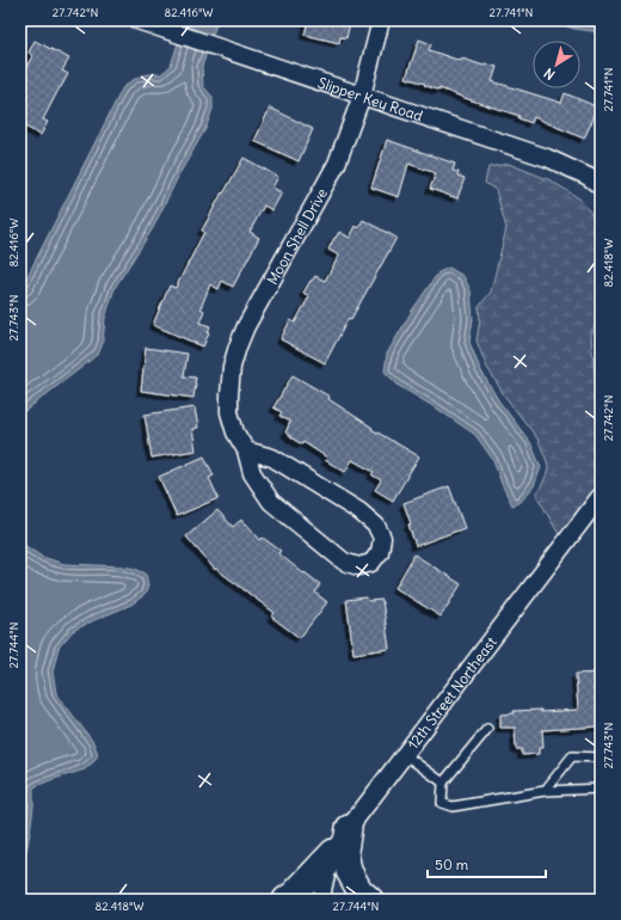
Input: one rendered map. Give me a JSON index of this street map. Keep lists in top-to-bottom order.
{
  "streets": {
    "street": ["Slipper Key Road", "Moon Shell Drive", "12th Street Northeast"]
  },
  "crossings": [
    ["Slipper Key Road", "Moon Shell Drive"]
  ],
  "scale_bar": "50 m",
  "north": "bottom left",
  "coordinates": [
    "27.742°N",
    "82.416°W",
    "27.741°N",
    "82.418°W",
    "27.743°N",
    "27.744°N"
  ]
}
